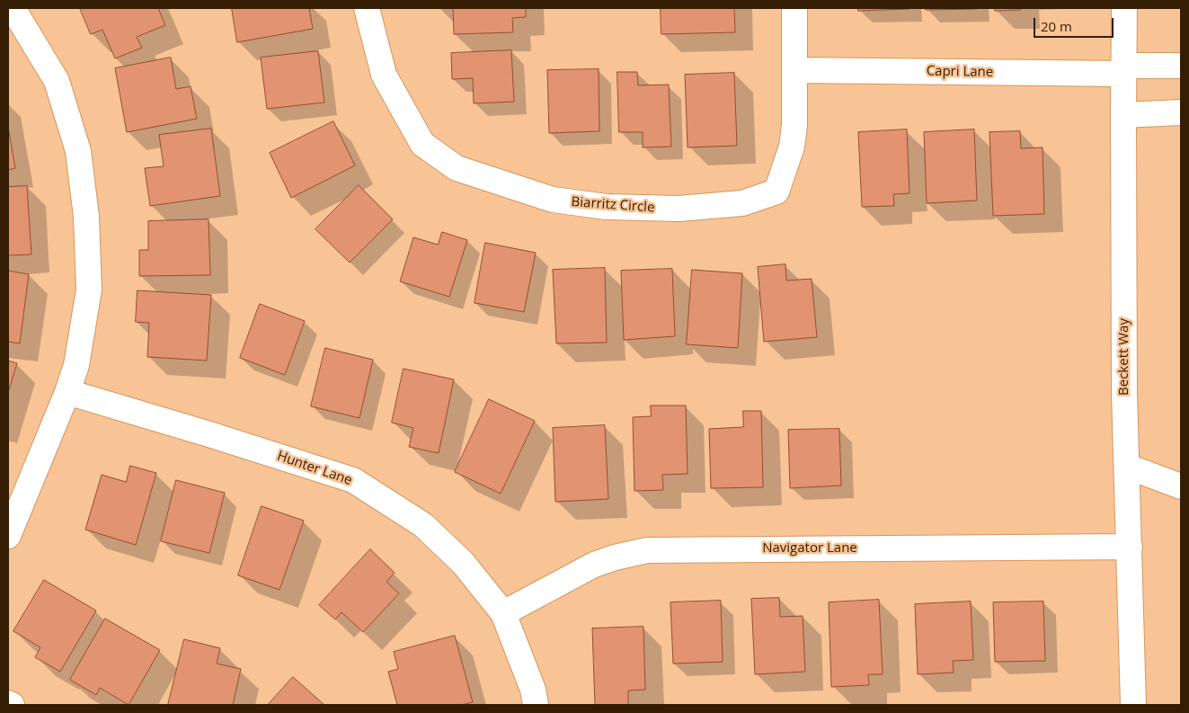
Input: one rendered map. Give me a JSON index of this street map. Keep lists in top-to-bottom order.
{
  "streets": {
    "street": [
      "Capri Lane",
      "Biarritz Circle",
      "Beckett Way",
      "Hunter Lane",
      "Navigator Lane"
    ]
  },
  "crossings": [
    ["Capri Lane", "Biarritz Circle"],
    ["Capri Lane", "Beckett Way"],
    ["Beckett Way", "Navigator Lane"],
    ["Hunter Lane", "Navigator Lane"]
  ],
  "scale_bar": "20 m"
}
